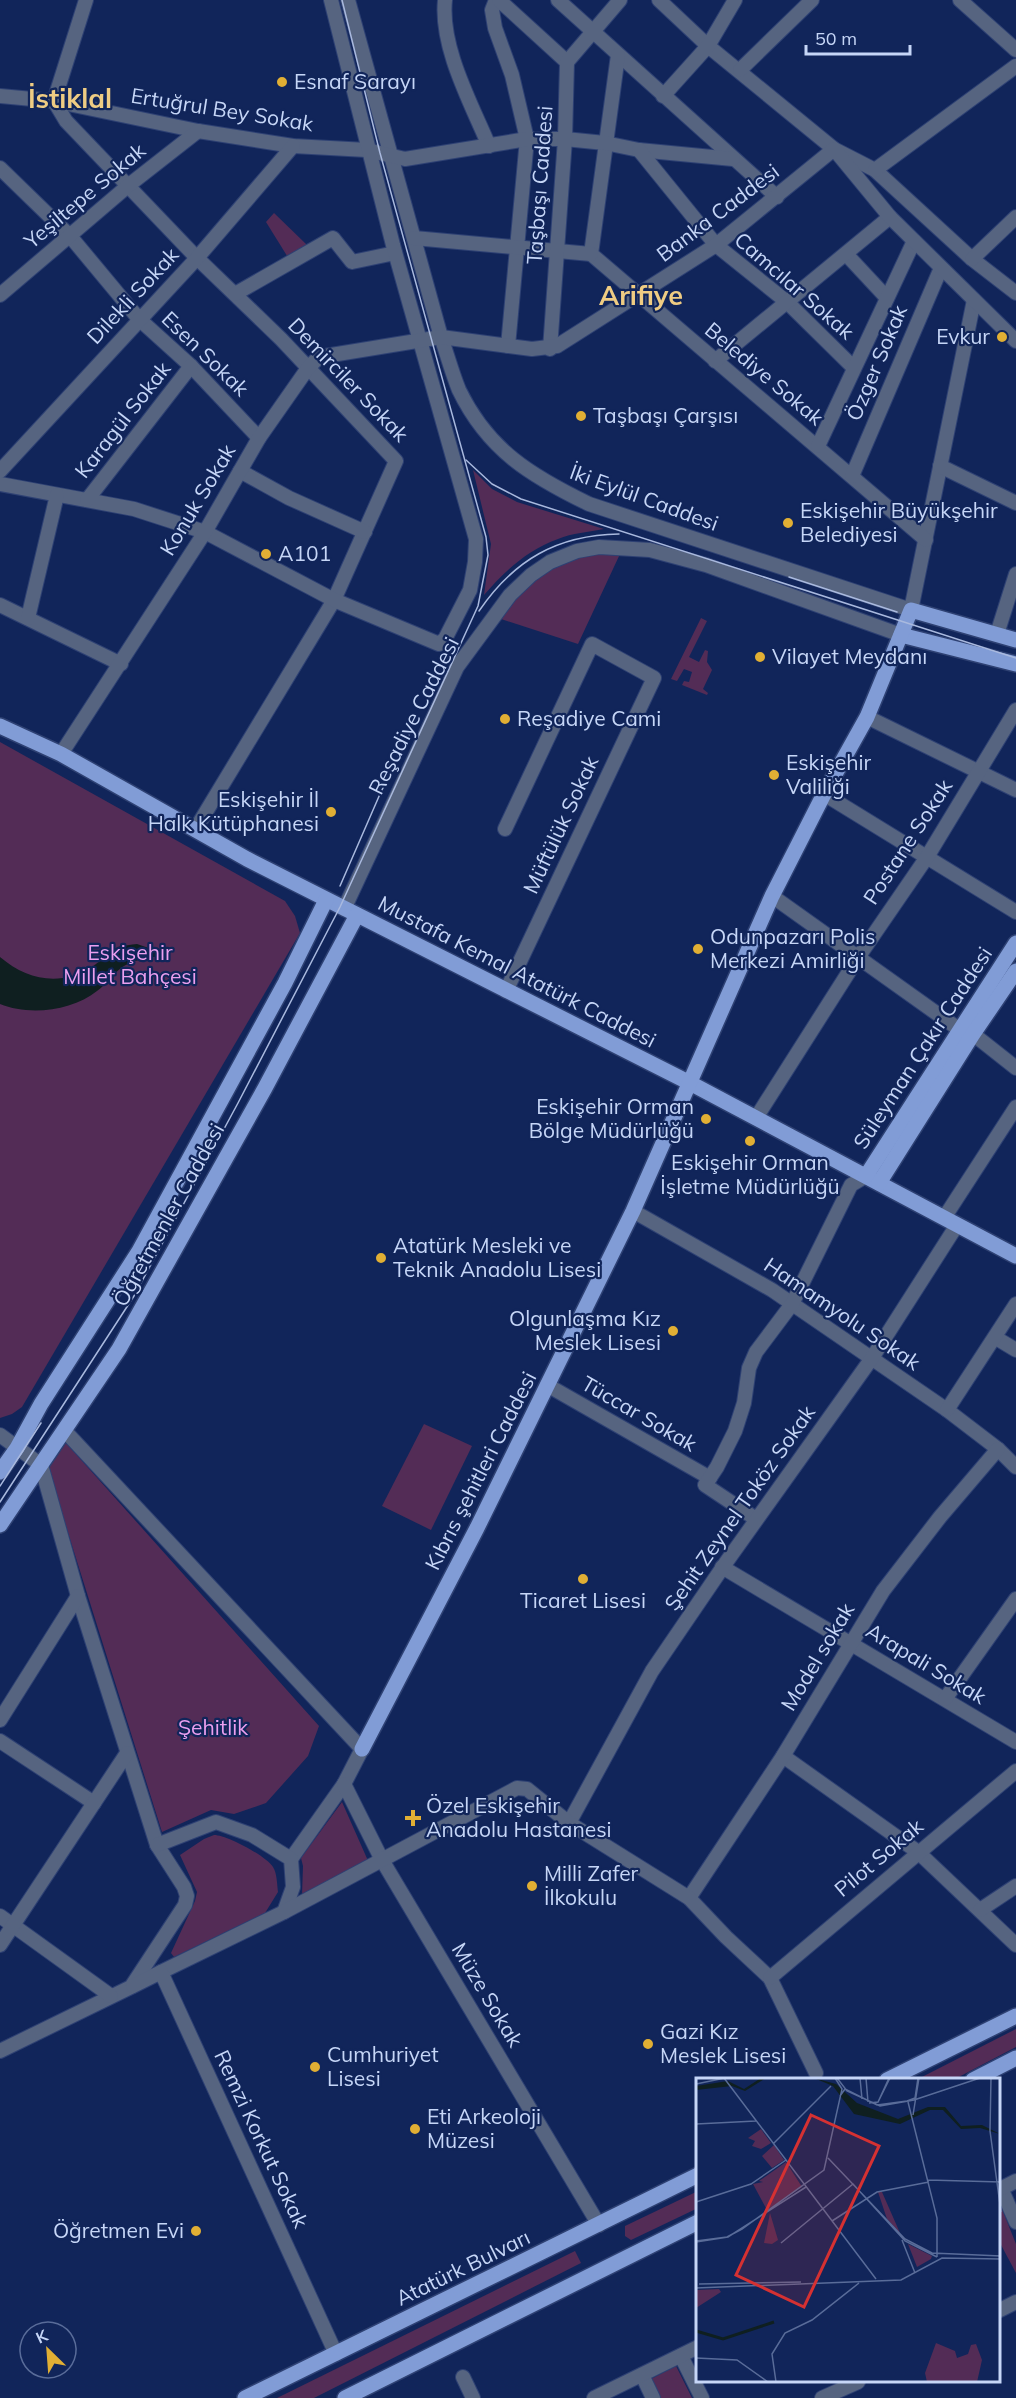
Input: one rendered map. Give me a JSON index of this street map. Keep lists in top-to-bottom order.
{
  "streets": {
    "main road": [
      "İki Eylül Caddesi",
      "Mustafa Kemal Atatürk Caddesi",
      "Süleyman Çakır Caddesi",
      "Öğretmenler Caddesi",
      "Kıbrıs şehitleri Caddesi",
      "Atatürk Bulvarı"
    ],
    "street": [
      "Ertuğrul Bey Sokak",
      "Taşbaşı Caddesi",
      "Yeşiltepe Sokak",
      "Banka Caddesi",
      "Camcılar Sokak",
      "Dilekli Sokak",
      "Esen Sokak",
      "Özger Sokak",
      "Belediye Sokak",
      "Demirciler Sokak",
      "Karagül Sokak",
      "Konuk Sokak",
      "Reşadiye Caddesi",
      "Müftülük Sokak",
      "Postane Sokak",
      "Hamamyolu Sokak",
      "Tüccar Sokak",
      "Şehit Zeynel Toköz Sokak",
      "Model sokak",
      "Arapali Sokak",
      "Pilot Sokak",
      "Müze Sokak",
      "Remzi Korkut Sokak"
    ]
  },
  "crossings": [
    ["Ertuğrul Bey Sokak", "Taşbaşı Caddesi"],
    ["Ertuğrul Bey Sokak", "Yeşiltepe Sokak"],
    ["Ertuğrul Bey Sokak", "Camcılar Sokak"],
    ["Ertuğrul Bey Sokak", "Dilekli Sokak"],
    ["Ertuğrul Bey Sokak", "Demirciler Sokak"],
    ["Ertuğrul Bey Sokak", "İki Eylül Caddesi"],
    ["Taşbaşı Caddesi", "Banka Caddesi"],
    ["Yeşiltepe Sokak", "Esen Sokak"],
    ["Yeşiltepe Sokak", "Demirciler Sokak"],
    ["Banka Caddesi", "Camcılar Sokak"],
    ["Banka Caddesi", "Belediye Sokak"],
    ["Banka Caddesi", "İki Eylül Caddesi"],
    ["Banka Caddesi", "Konuk Sokak"],
    ["Dilekli Sokak", "Esen Sokak"],
    ["Dilekli Sokak", "Demirciler Sokak"],
    ["Esen Sokak", "Karagül Sokak"],
    ["Esen Sokak", "Konuk Sokak"],
    ["Özger Sokak", "Belediye Sokak"],
    ["Demirciler Sokak", "Konuk Sokak"],
    ["Demirciler Sokak", "Mustafa Kemal Atatürk Caddesi"],
    ["İki Eylül Caddesi", "Reşadiye Caddesi"],
    ["Konuk Sokak", "Mustafa Kemal Atatürk Caddesi"],
    ["Reşadiye Caddesi", "Mustafa Kemal Atatürk Caddesi"],
    ["Reşadiye Caddesi", "Öğretmenler Caddesi"],
    ["Müftülük Sokak", "Mustafa Kemal Atatürk Caddesi"],
    ["Postane Sokak", "Mustafa Kemal Atatürk Caddesi"],
    ["Mustafa Kemal Atatürk Caddesi", "Süleyman Çakır Caddesi"],
    ["Mustafa Kemal Atatürk Caddesi", "Öğretmenler Caddesi"],
    ["Mustafa Kemal Atatürk Caddesi", "Şehit Zeynel Toköz Sokak"],
    ["Hamamyolu Sokak", "Kıbrıs şehitleri Caddesi"],
    ["Hamamyolu Sokak", "Şehit Zeynel Toköz Sokak"],
    ["Hamamyolu Sokak", "Model sokak"],
    ["Tüccar Sokak", "Kıbrıs şehitleri Caddesi"],
    ["Şehit Zeynel Toköz Sokak", "Arapali Sokak"],
    ["Model sokak", "Arapali Sokak"],
    ["Müze Sokak", "Atatürk Bulvarı"],
    ["Remzi Korkut Sokak", "Atatürk Bulvarı"]
  ],
  "districts": ["İstiklal", "Arifiye"],
  "parks": ["Eskişehir Millet Bahçesi", "Şehitlik"],
  "places": {
    "other": [
      "Esnaf Sarayı",
      "Evkur",
      "Taşbaşı Çarşısı",
      "Eskişehir Büyükşehir Belediyesi",
      "A101",
      "Vilayet Meydanı",
      "Reşadiye Cami",
      "Eskişehir Valiliği",
      "Eskişehir İl Halk Kütüphanesi",
      "Odunpazarı Polis Merkezi Amirliği",
      "Eskişehir Orman Bölge Müdürlüğü",
      "Eskişehir Orman İşletme Müdürlüğü",
      "Atatürk Mesleki ve Teknik Anadolu Lisesi",
      "Olgunlaşma Kız Meslek Lisesi",
      "Ticaret Lisesi",
      "Milli Zafer İlkokulu",
      "Gazi Kız Meslek Lisesi",
      "Cumhuriyet Lisesi",
      "Eti Arkeoloji Müzesi",
      "Öğretmen Evi"
    ],
    "health": ["Özel Eskişehir Anadolu Hastanesi"]
  },
  "scale_bar": "50 m",
  "north": "top left"
}
